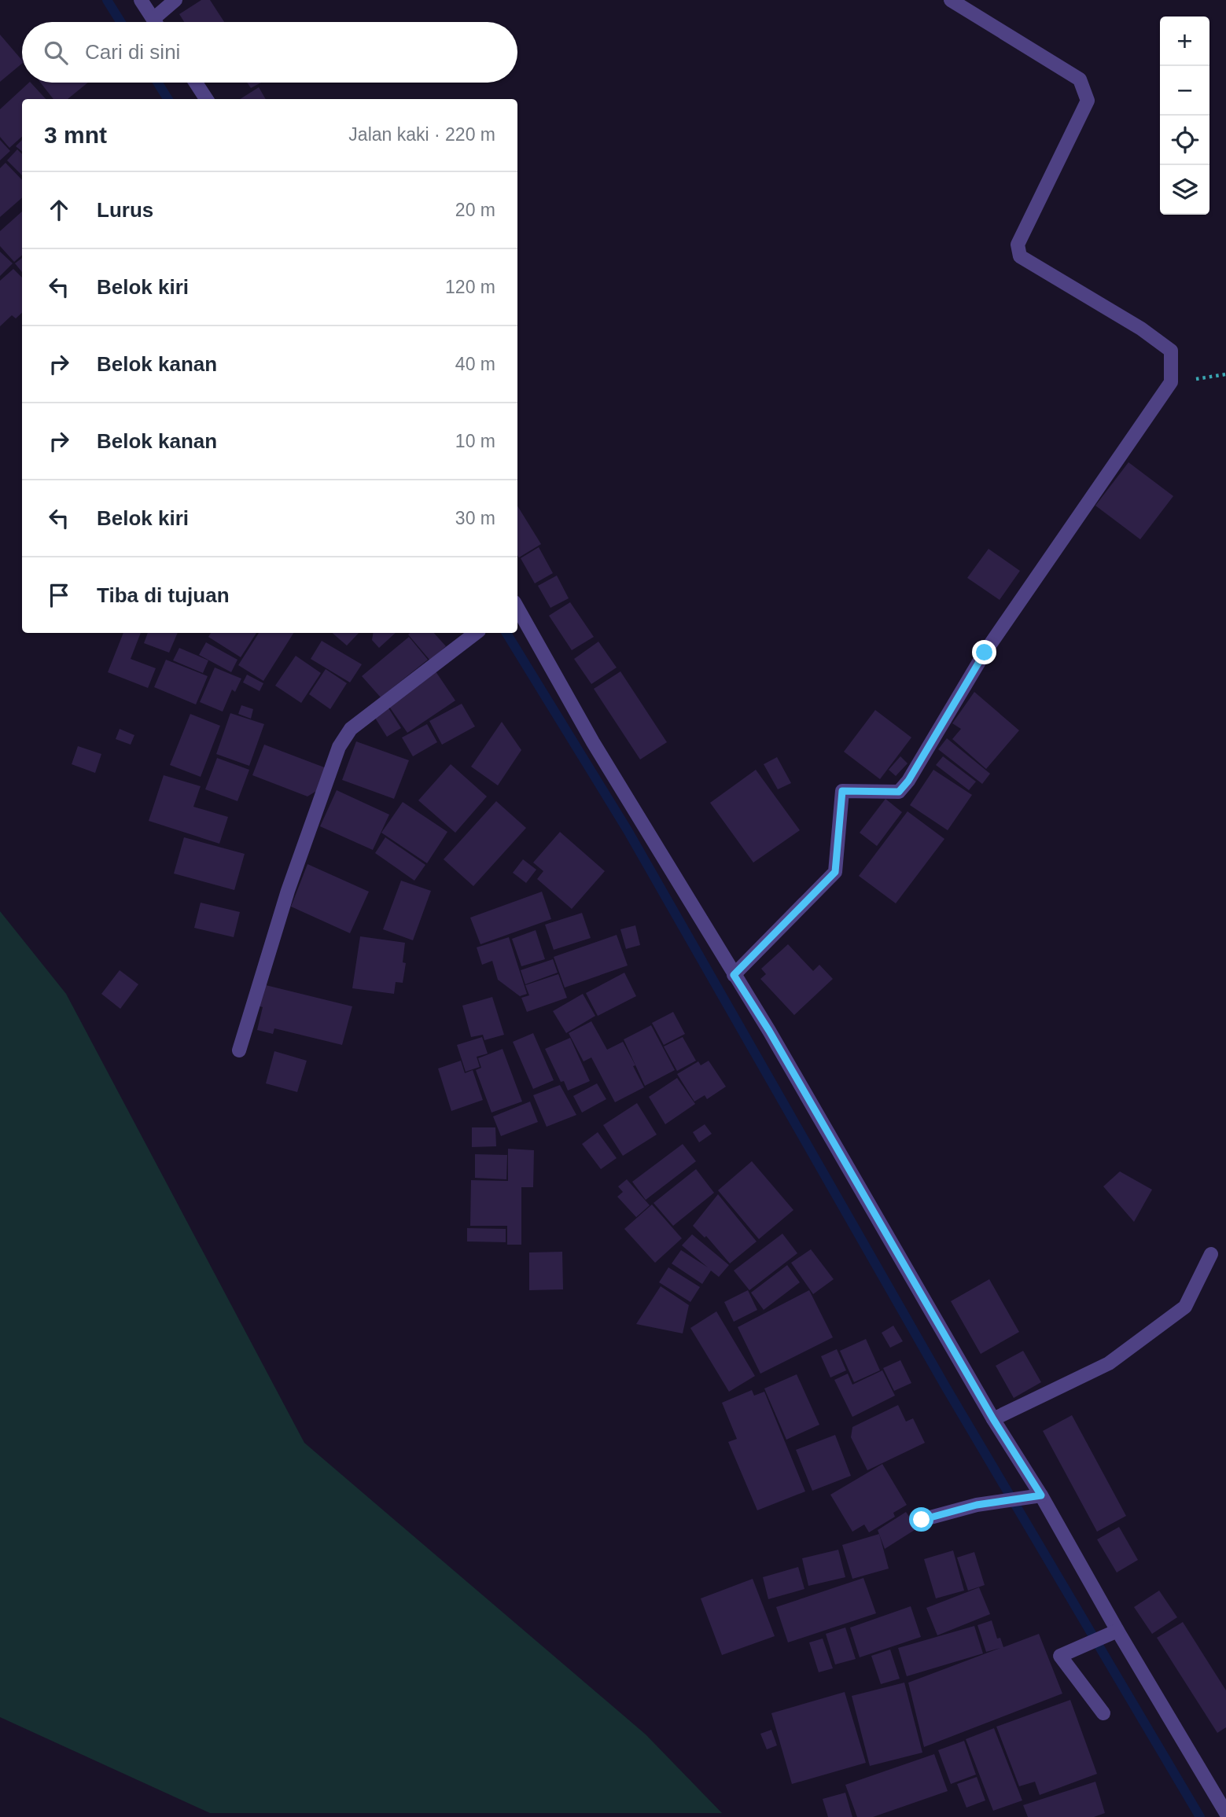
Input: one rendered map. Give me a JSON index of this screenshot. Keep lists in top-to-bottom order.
{
  "page": {
    "map_buttons": ["+", "−"],
    "search": "Cari di sini",
    "heading": ["3 mnt", "Jalan kaki · 220 m"],
    "list": [
      ["Lurus", "20 m"],
      ["Belok kiri", "120 m"],
      ["Belok kanan", "40 m"],
      ["Belok kanan", "10 m"],
      ["Belok kiri", "30 m"],
      "Tiba di tujuan"
    ]
  }
}
